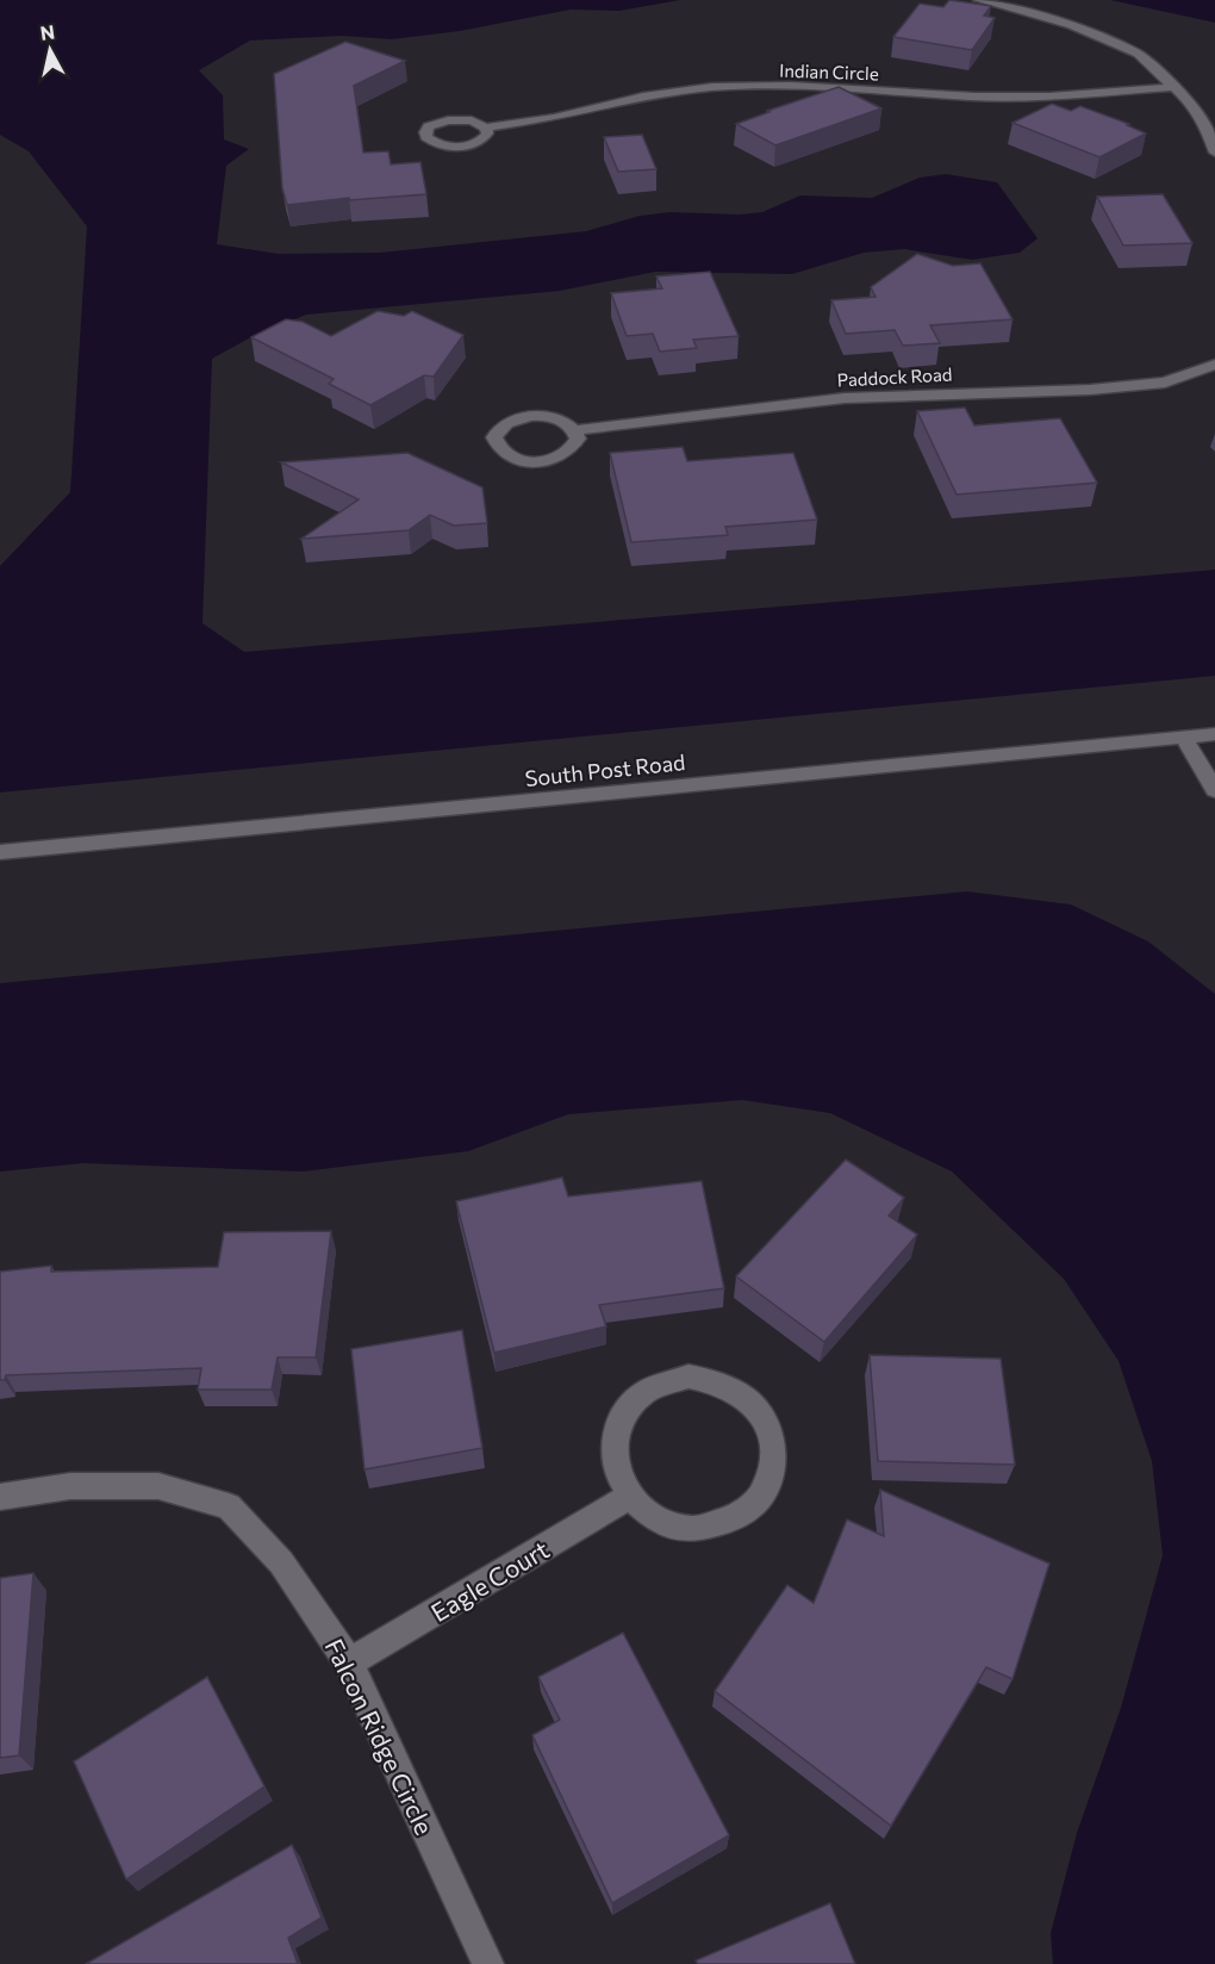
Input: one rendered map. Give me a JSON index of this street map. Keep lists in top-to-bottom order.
{
  "streets": {
    "street": [
      "Indian Circle",
      "Paddock Road",
      "South Post Road",
      "Eagle Court",
      "Falcon Ridge Circle"
    ]
  },
  "crossings": [
    ["Eagle Court", "Falcon Ridge Circle"]
  ],
  "north": "top"
}
